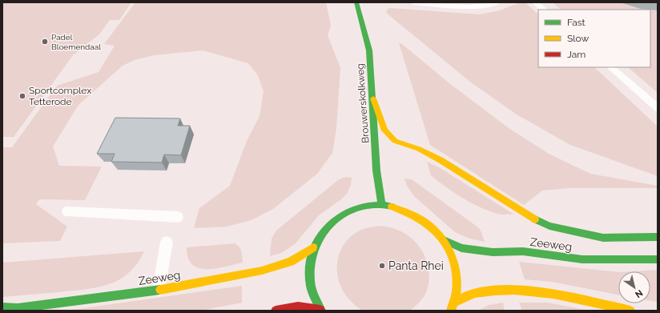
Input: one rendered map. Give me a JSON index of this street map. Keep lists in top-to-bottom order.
{
  "streets": {
    "main road": ["Brouwerskolkweg", "Zeeweg"]
  },
  "places": ["Padel Bloemendaal", "Sportcomplex Tetterode", "Panta Rhei"],
  "legend": ["Fast", "Slow", "Jam"],
  "north": "bottom right"
}
